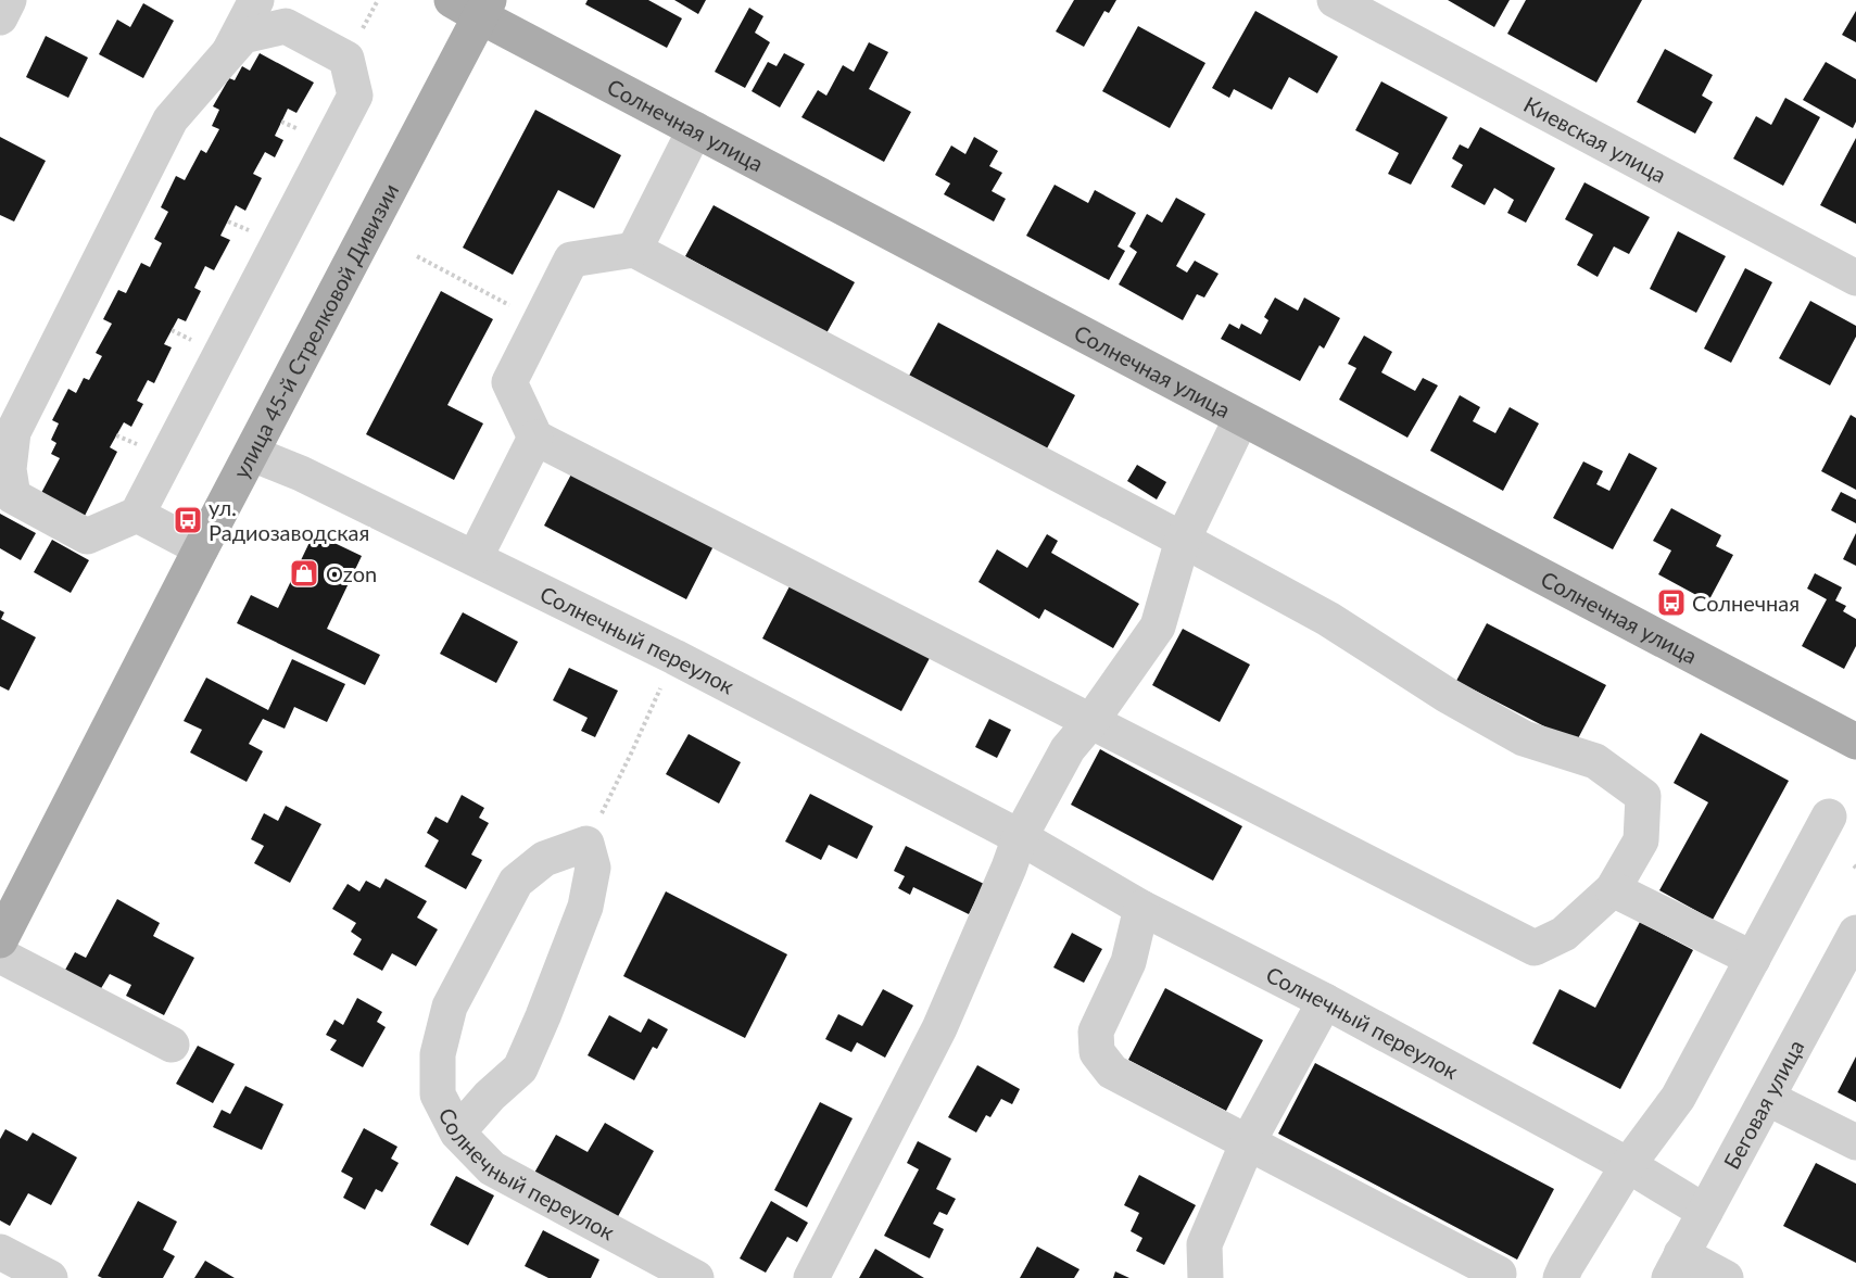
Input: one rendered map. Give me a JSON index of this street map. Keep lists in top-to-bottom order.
{
  "streets": {
    "main road": ["Солнечная улица", "улица 45-й Стрелковой Дивизии"],
    "street": ["Киевская улица", "Солнечный переулок", "Беговая улица"]
  },
  "crossings": [
    ["Солнечная улица", "улица 45-й Стрелковой Дивизии"],
    ["улица 45-й Стрелковой Дивизии", "Солнечный переулок"],
    ["Солнечный переулок", "Беговая улица"]
  ],
  "places": {
    "bus stop": ["ул. Радиозаводская", "Солнечная"],
    "shop": ["Ozon"]
  }
}
